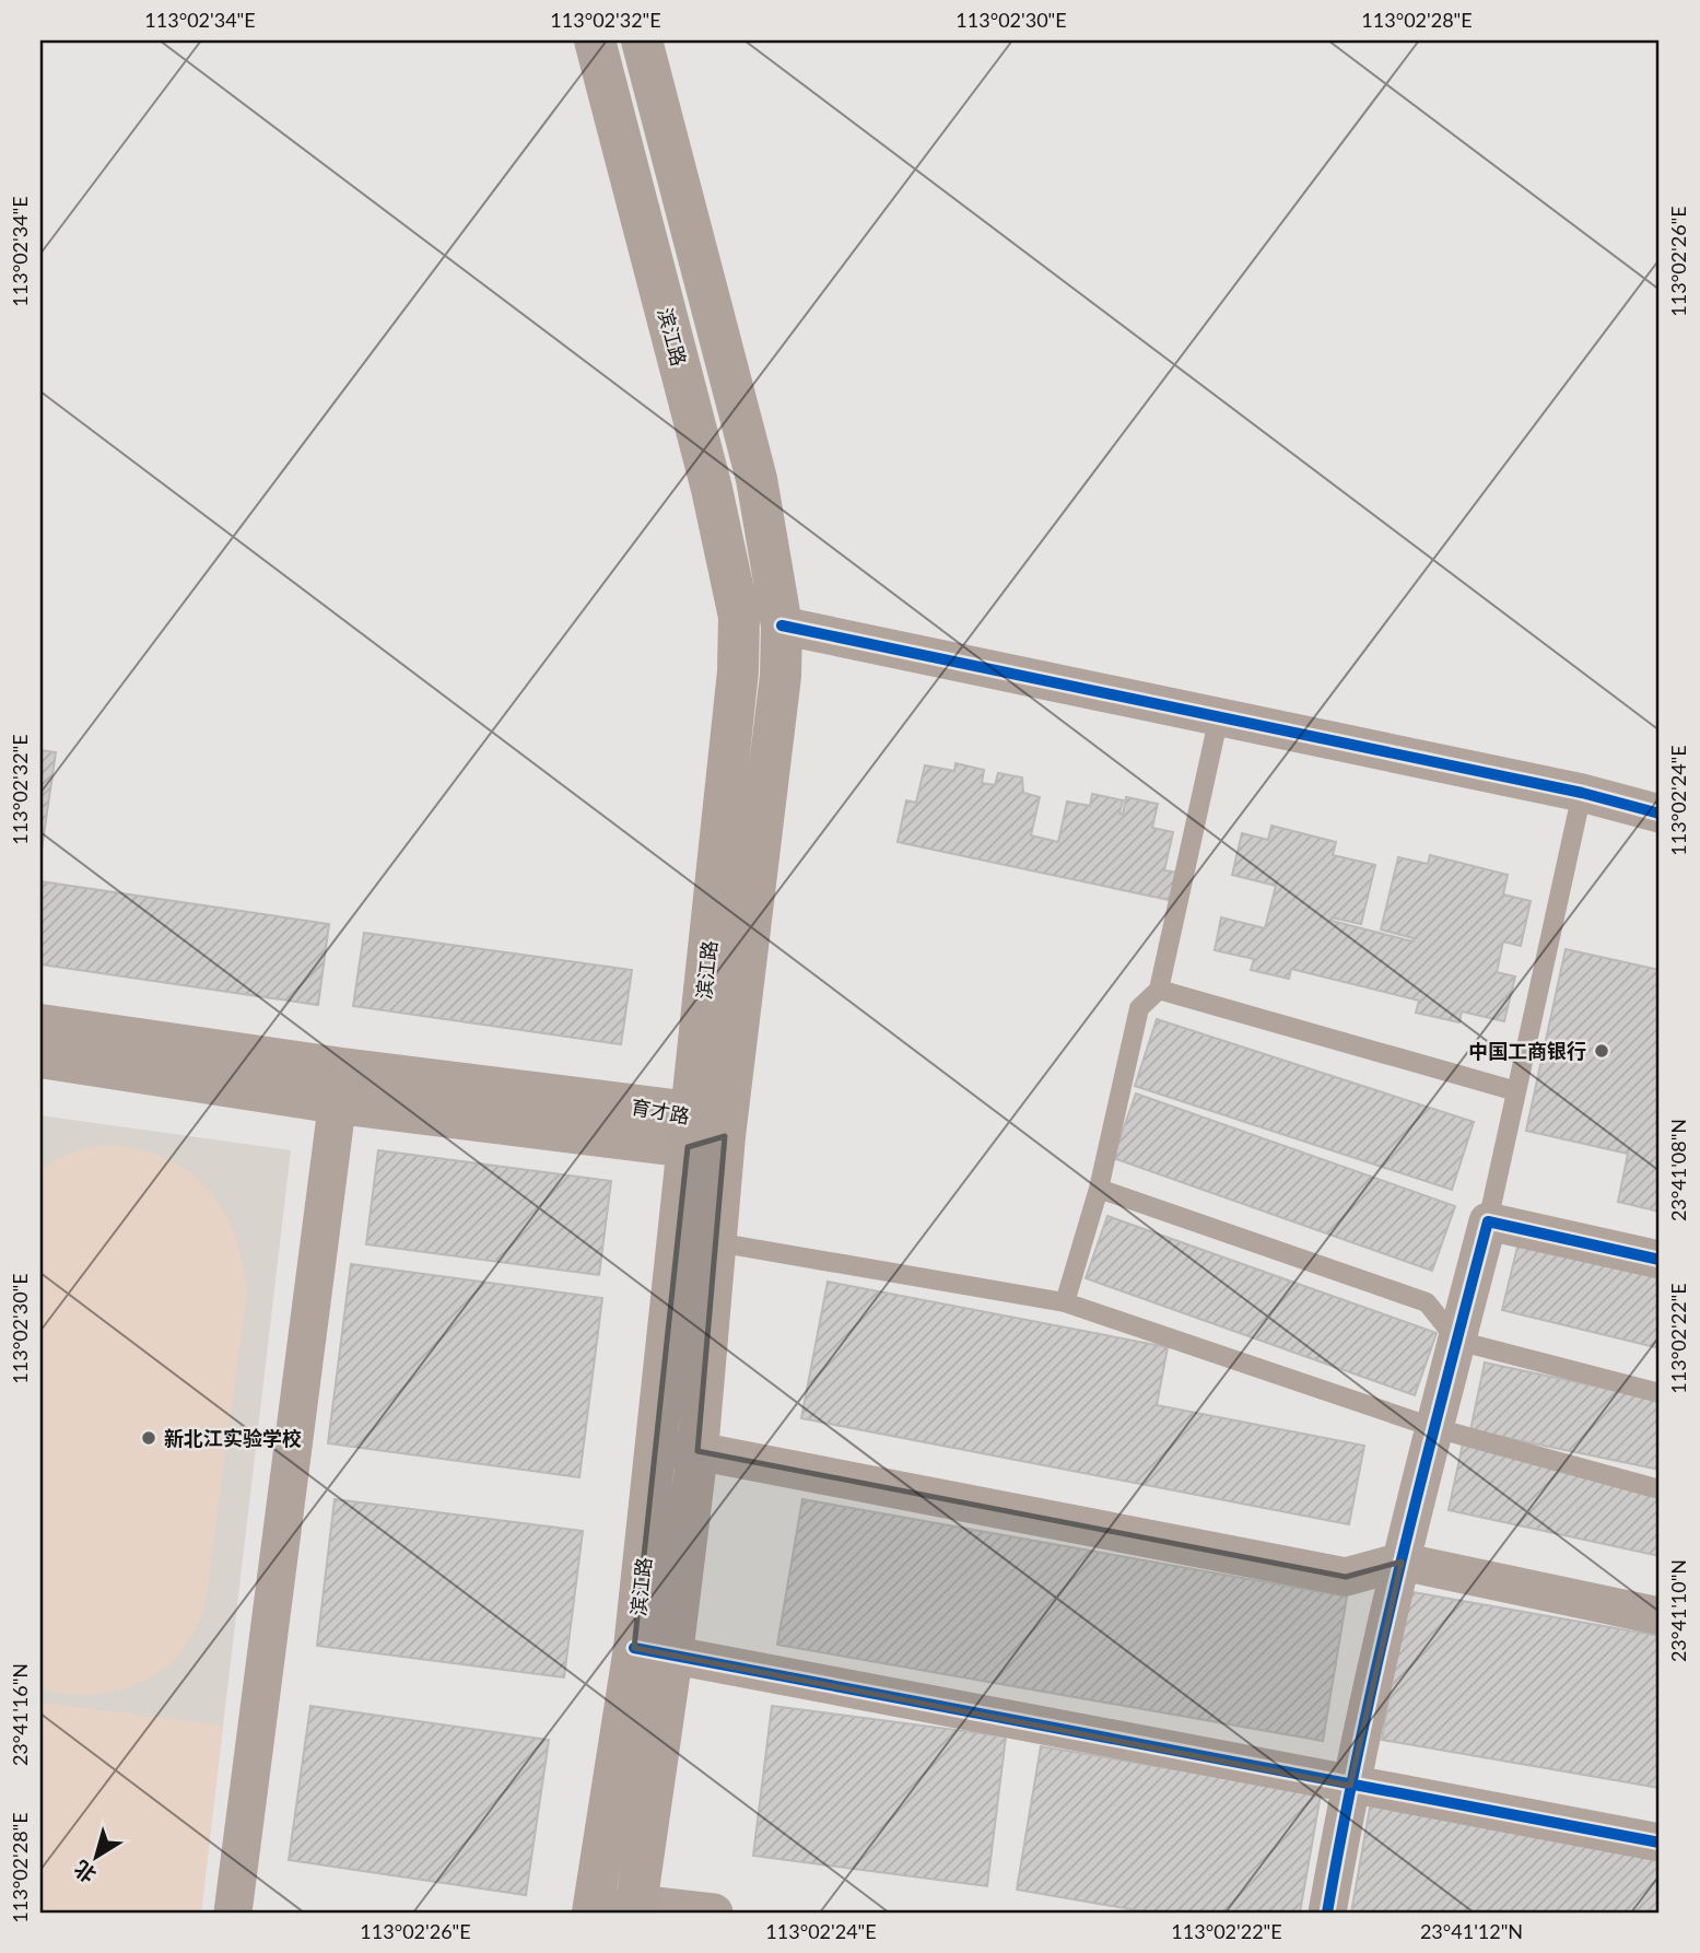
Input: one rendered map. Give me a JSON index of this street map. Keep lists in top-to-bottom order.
{
  "streets": {
    "main road": ["滨江路"],
    "street": ["育才路"]
  },
  "crossings": [
    ["滨江路", "育才路"]
  ],
  "places": ["中国工商银行", "新北江实验学校"],
  "north": "bottom left",
  "coordinates": [
    "113°02'34\"E",
    "113°02'32\"E",
    "113°02'30\"E",
    "113°02'28\"E",
    "113°02'26\"E",
    "113°02'24\"E",
    "23°41'08\"N",
    "113°02'22\"E",
    "23°41'10\"N",
    "23°41'16\"N",
    "23°41'12\"N"
  ]
}
